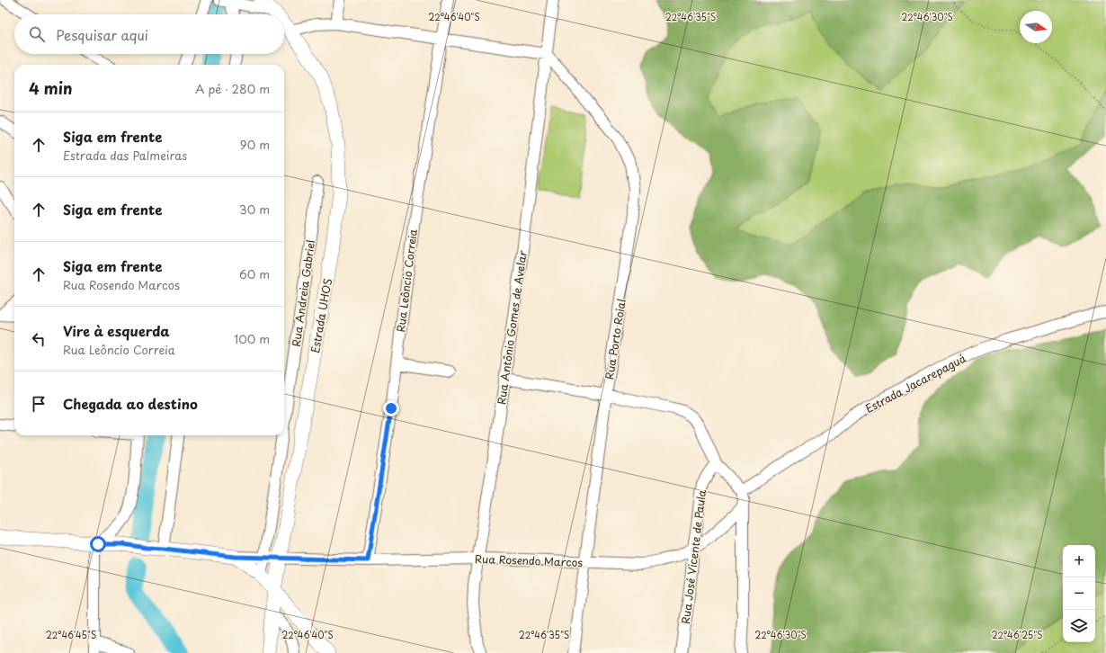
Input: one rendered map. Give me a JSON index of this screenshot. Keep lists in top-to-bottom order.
{
  "streets": {
    "street": [
      "Rua Leôncio Correia",
      "Rua Andreia Gabriel",
      "Estrada UHOS",
      "Rua Antônio Gomes de Avelar",
      "Rua Porto Roial",
      "Estrada Jacarepaguá",
      "Rua José Vicente de Paula",
      "Rua Rosendo Marcos"
    ]
  },
  "crossings": [
    ["Rua Leôncio Correia", "Rua Rosendo Marcos"],
    ["Rua Andreia Gabriel", "Rua Rosendo Marcos"],
    ["Estrada UHOS", "Rua Rosendo Marcos"],
    ["Rua Antônio Gomes de Avelar", "Rua Porto Roial"],
    ["Rua Antônio Gomes de Avelar", "Rua Rosendo Marcos"],
    ["Rua Porto Roial", "Rua Rosendo Marcos"],
    ["Rua José Vicente de Paula", "Rua Rosendo Marcos"]
  ],
  "north": "right",
  "page": {
    "search": "Pesquisar aqui",
    "heading": ["4 min", "A pé · 280 m"],
    "list": [
      ["Siga em frente", "Estrada das Palmeiras", "90 m"],
      ["Siga em frente", "30 m"],
      ["Siga em frente", "Rua Rosendo Marcos", "60 m"],
      ["Vire à esquerda", "Rua Leôncio Correia", "100 m"],
      "Chegada ao destino"
    ],
    "map_buttons": ["+", "−"]
  },
  "coordinates": [
    "22°46'40\"S",
    "22°46'35\"S",
    "22°46'30\"S",
    "22°46'45\"S",
    "22°46'25\"S"
  ]
}
